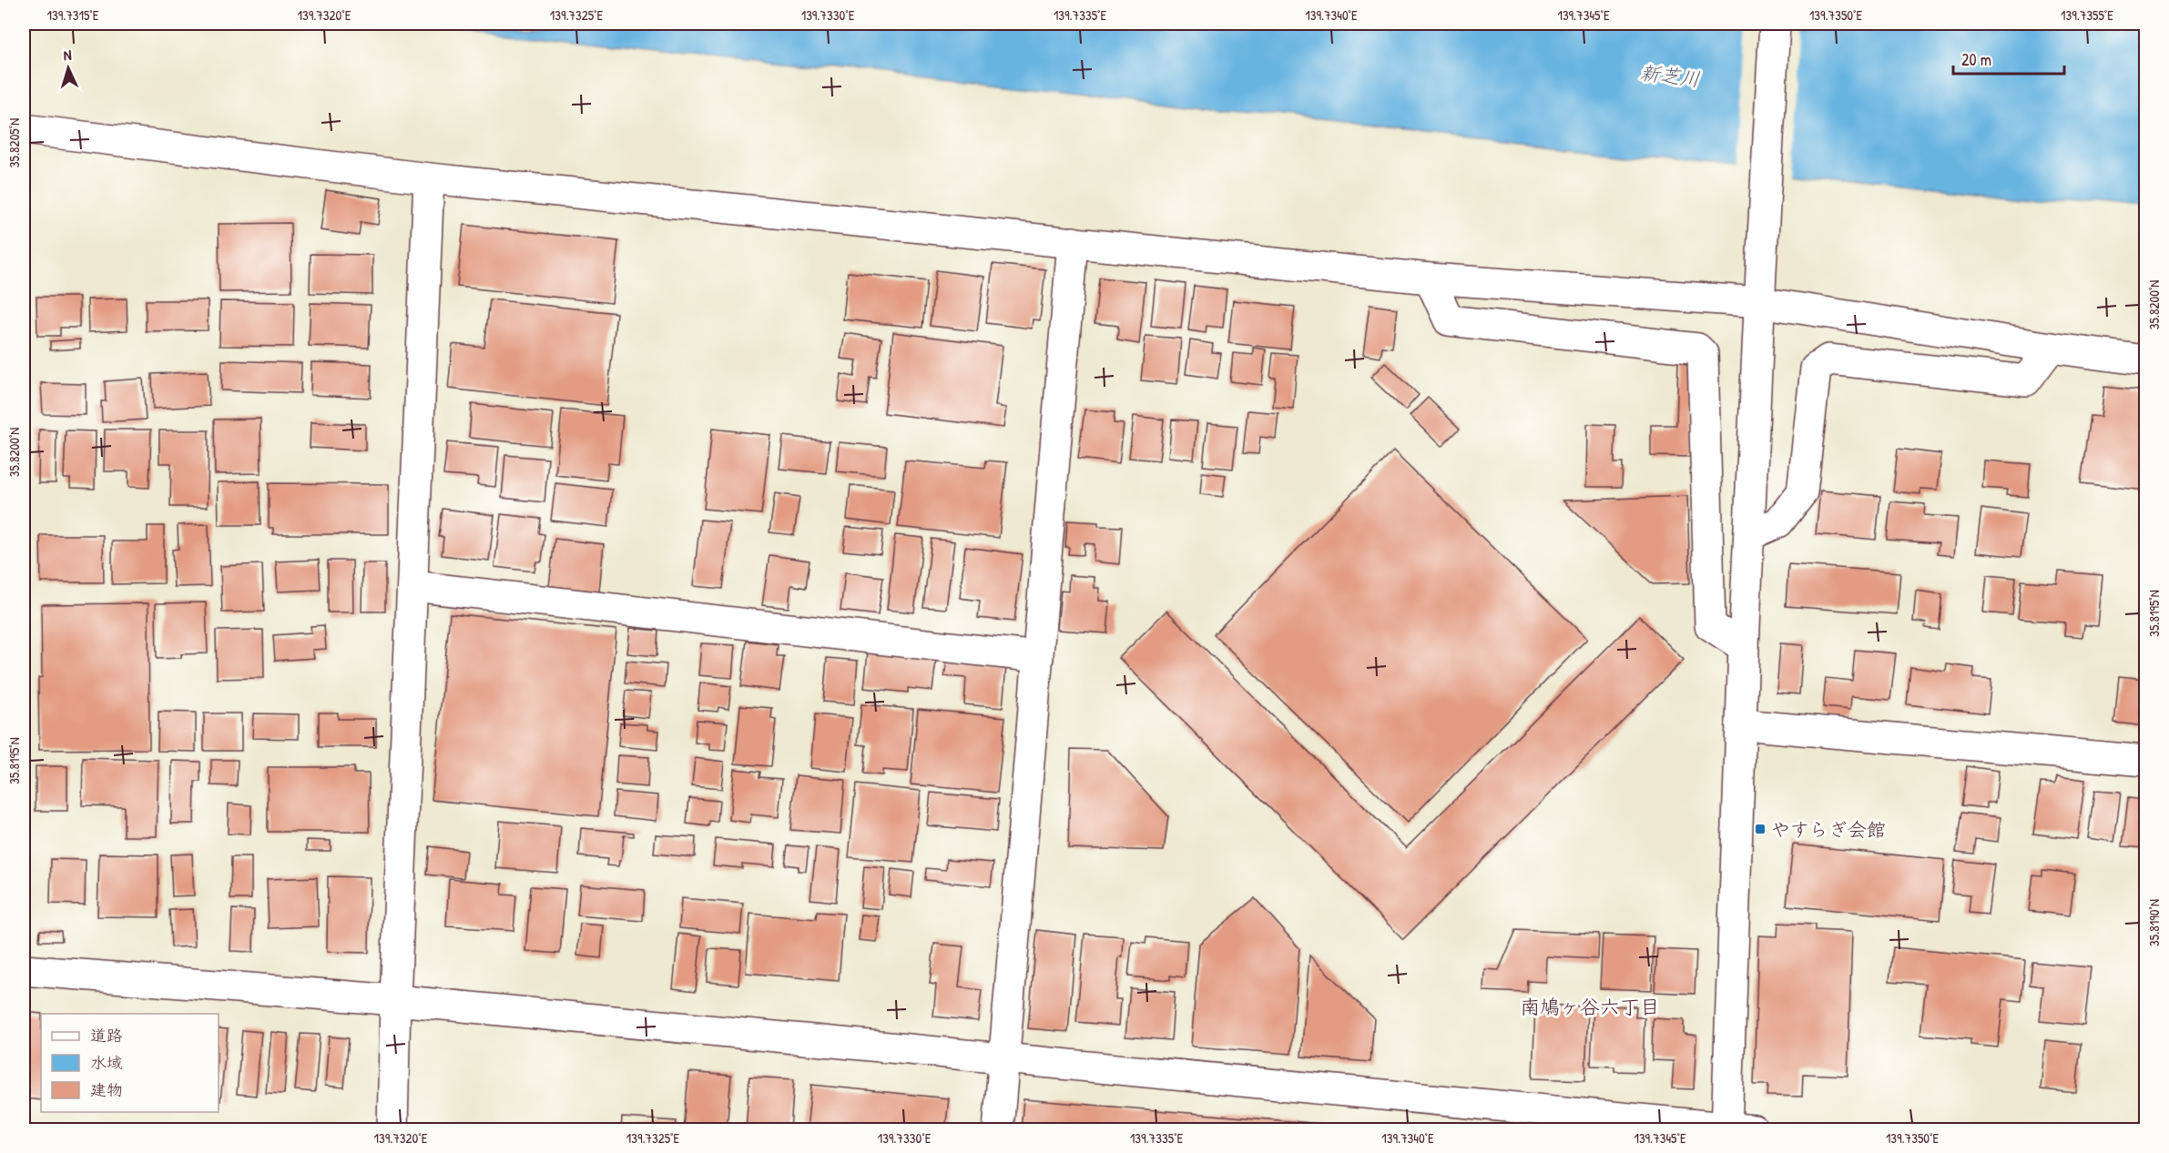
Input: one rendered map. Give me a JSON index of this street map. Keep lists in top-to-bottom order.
{
  "districts": ["南鳩ヶ谷六丁目"],
  "water": ["新芝川"],
  "places": {
    "transit": ["やすらぎ会館"]
  },
  "legend": ["道路", "水域", "建物"],
  "scale_bar": "20 m",
  "north": "top",
  "coordinates": [
    "139.7315°E",
    "139.7320°E",
    "139.7325°E",
    "139.7330°E",
    "139.7335°E",
    "139.7340°E",
    "139.7345°E",
    "139.7350°E",
    "139.7355°E",
    "35.8205°N",
    "35.8200°N",
    "35.8195°N",
    "35.8190°N"
  ]
}
